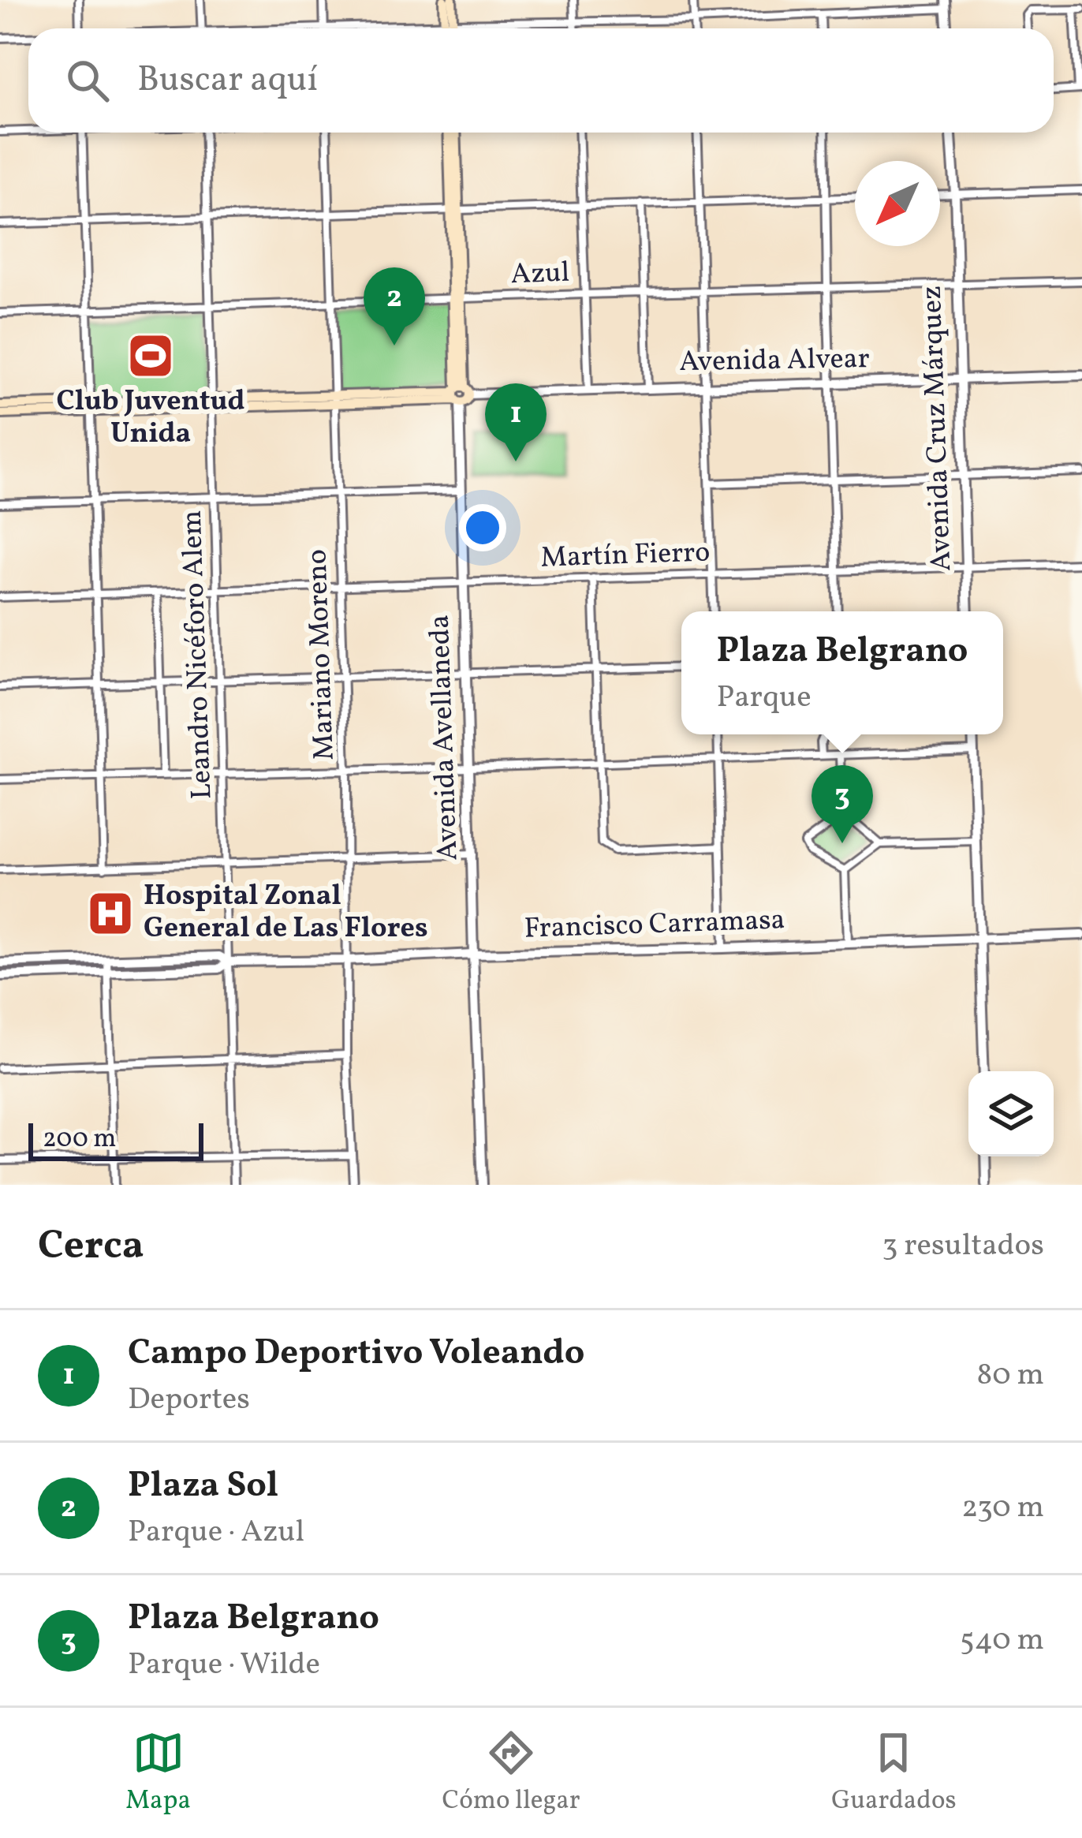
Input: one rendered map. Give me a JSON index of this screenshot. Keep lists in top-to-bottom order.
{
  "streets": {
    "main road": ["Avenida Alvear", "Avenida Avellaneda"],
    "street": [
      "Azul",
      "Avenida Cruz Márquez",
      "Martín Fierro",
      "Leandro Nicéforo Alem",
      "Mariano Moreno",
      "Francisco Carramasa"
    ]
  },
  "crossings": [
    ["Azul", "Avenida Cruz Márquez"],
    ["Azul", "Leandro Nicéforo Alem"],
    ["Azul", "Mariano Moreno"],
    ["Azul", "Avenida Avellaneda"],
    ["Avenida Alvear", "Avenida Cruz Márquez"],
    ["Avenida Alvear", "Leandro Nicéforo Alem"],
    ["Avenida Alvear", "Mariano Moreno"],
    ["Avenida Alvear", "Avenida Avellaneda"],
    ["Avenida Cruz Márquez", "Martín Fierro"],
    ["Martín Fierro", "Leandro Nicéforo Alem"],
    ["Martín Fierro", "Mariano Moreno"],
    ["Martín Fierro", "Avenida Avellaneda"],
    ["Leandro Nicéforo Alem", "Francisco Carramasa"],
    ["Mariano Moreno", "Francisco Carramasa"],
    ["Avenida Avellaneda", "Francisco Carramasa"]
  ],
  "places": {
    "sports": ["Club Juventud Unida"],
    "hospital": ["Hospital Zonal General de Las Flores"]
  },
  "scale_bar": "200 m",
  "north": "bottom left",
  "page": {
    "search": "Buscar aquí",
    "pins": ["2", "1", "3"],
    "popup": ["Plaza Belgrano", "Parque"],
    "scale": "200 m",
    "heading": ["Cerca", "3 resultados"],
    "list": [
      {
        "mark": "1",
        "name": "Campo Deportivo Voleando",
        "note": "Deportes",
        "value": "80 m"
      },
      {
        "mark": "2",
        "name": "Plaza Sol",
        "note": "Parque · Azul",
        "value": "230 m"
      },
      {
        "mark": "3",
        "name": "Plaza Belgrano",
        "note": "Parque · Wilde",
        "value": "540 m"
      }
    ],
    "nav": ["Mapa", "Cómo llegar", "Guardados"]
  }
}
